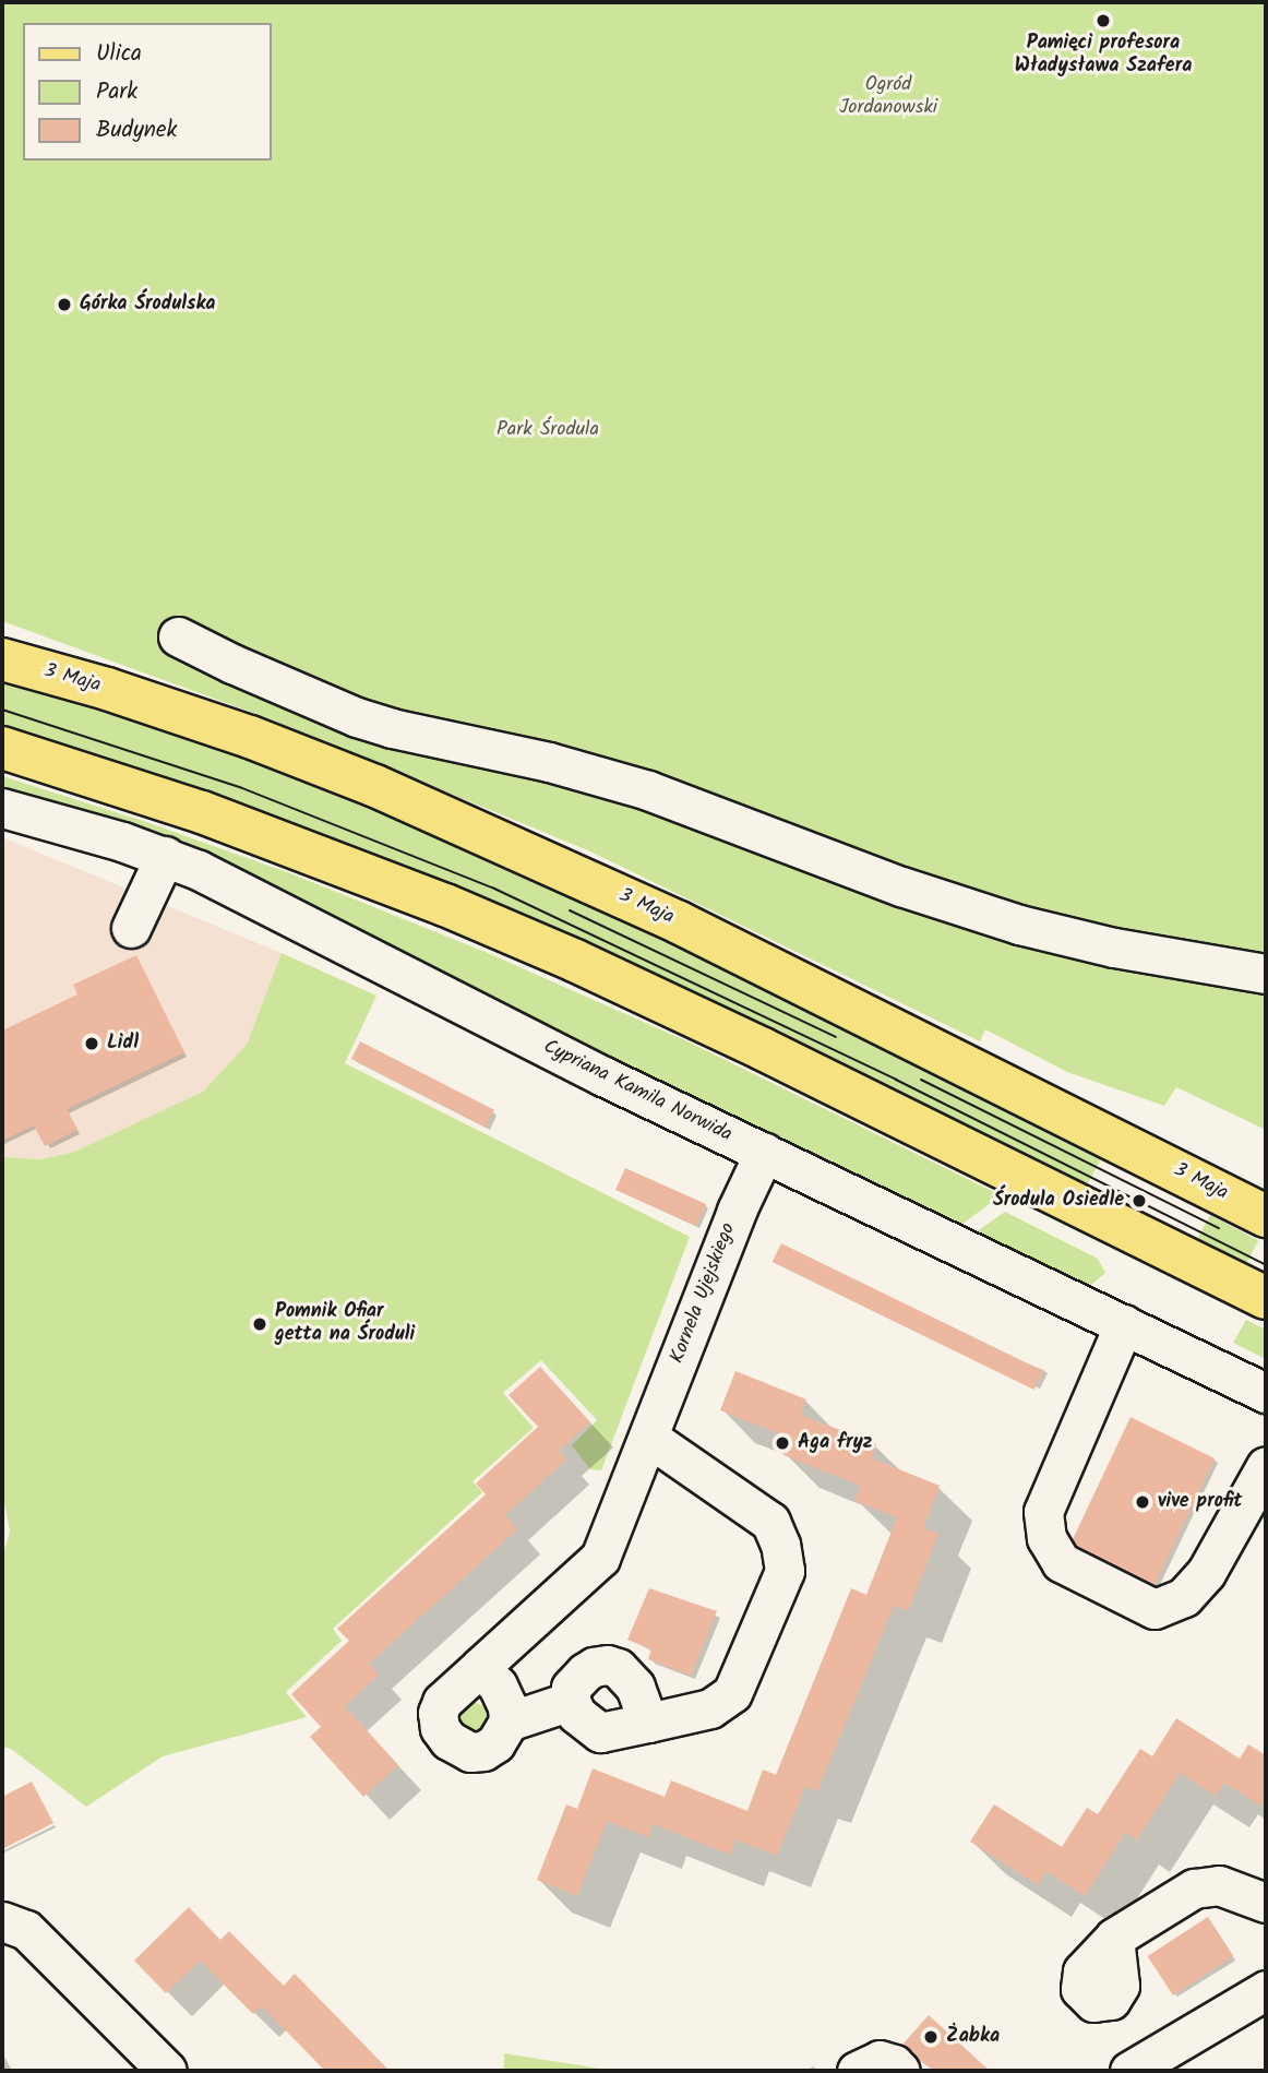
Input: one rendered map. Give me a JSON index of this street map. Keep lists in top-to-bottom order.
{
  "streets": {
    "main road": ["3 Maja"],
    "street": ["Cypriana Kamila Norwida", "Kornela Ujejskiego"]
  },
  "crossings": [
    ["Cypriana Kamila Norwida", "Kornela Ujejskiego"]
  ],
  "parks": ["Ogród Jordanowski", "Park Środula"],
  "places": [
    "Pamięci profesora Władysława Szafera",
    "Górka Środulska",
    "Lidl",
    "Środula Osiedle",
    "Pomnik Ofiar getta na Środuli",
    "Aga fryz",
    "vive profit",
    "Żabka"
  ],
  "legend": ["Ulica", "Park", "Budynek"]
}
